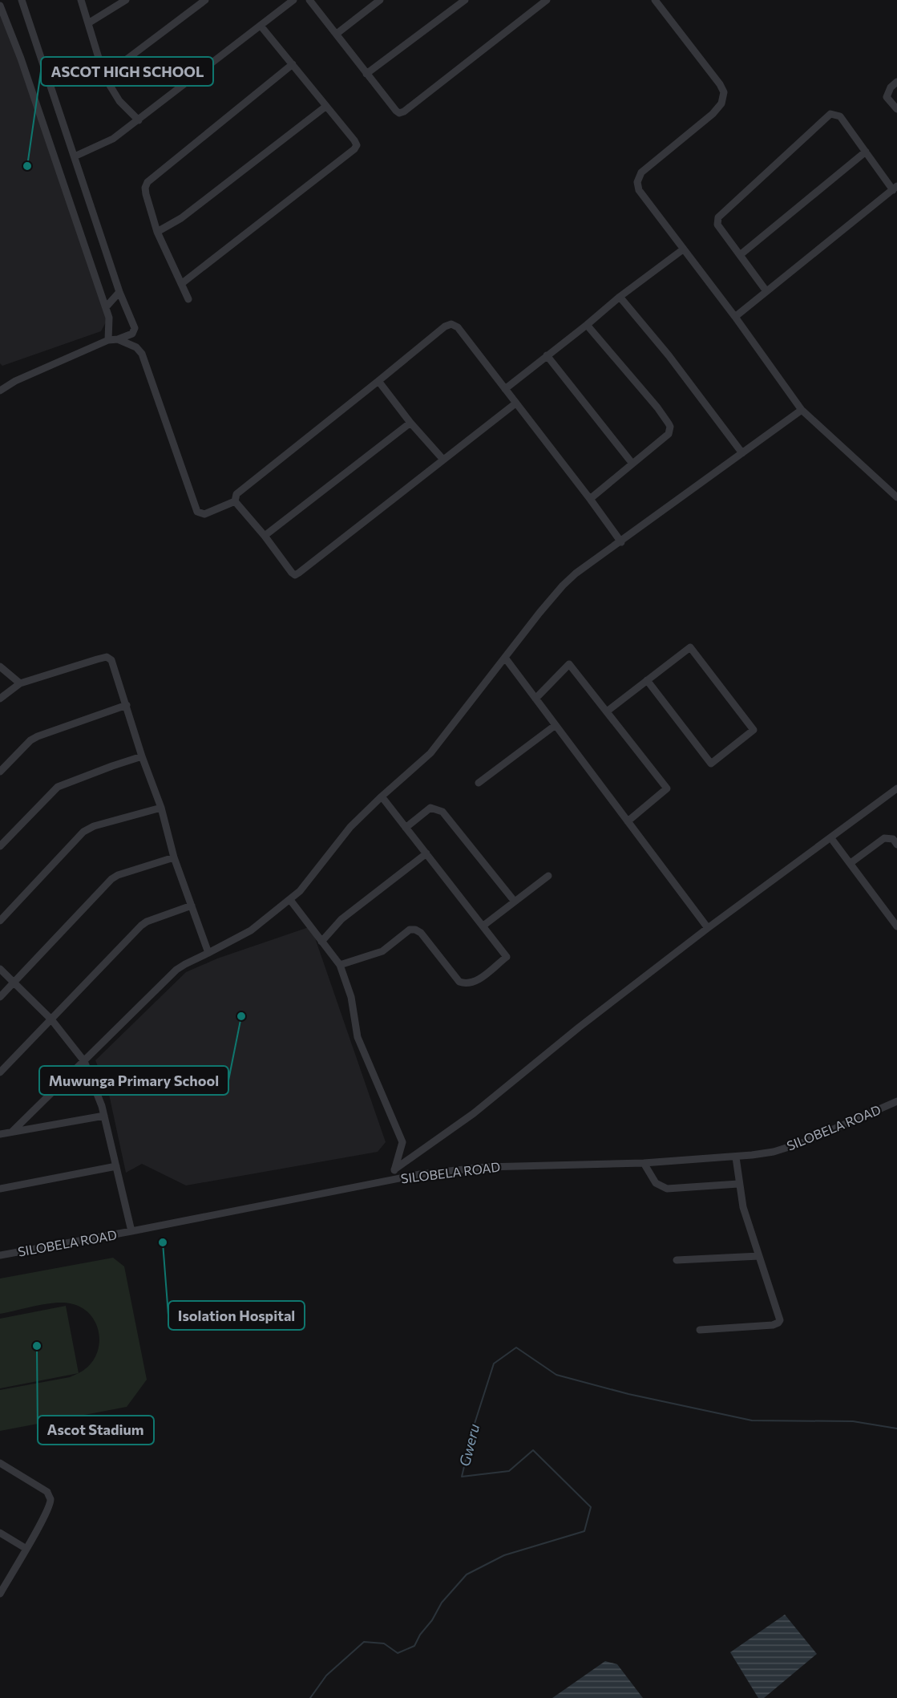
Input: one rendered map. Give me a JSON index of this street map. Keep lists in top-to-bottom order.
{
  "streets": {
    "street": ["SILOBELA ROAD"]
  },
  "water": ["Gweru"],
  "places": [
    "ASCOT HIGH SCHOOL",
    "Muwunga Primary School",
    "Isolation Hospital",
    "Ascot Stadium"
  ]
}
